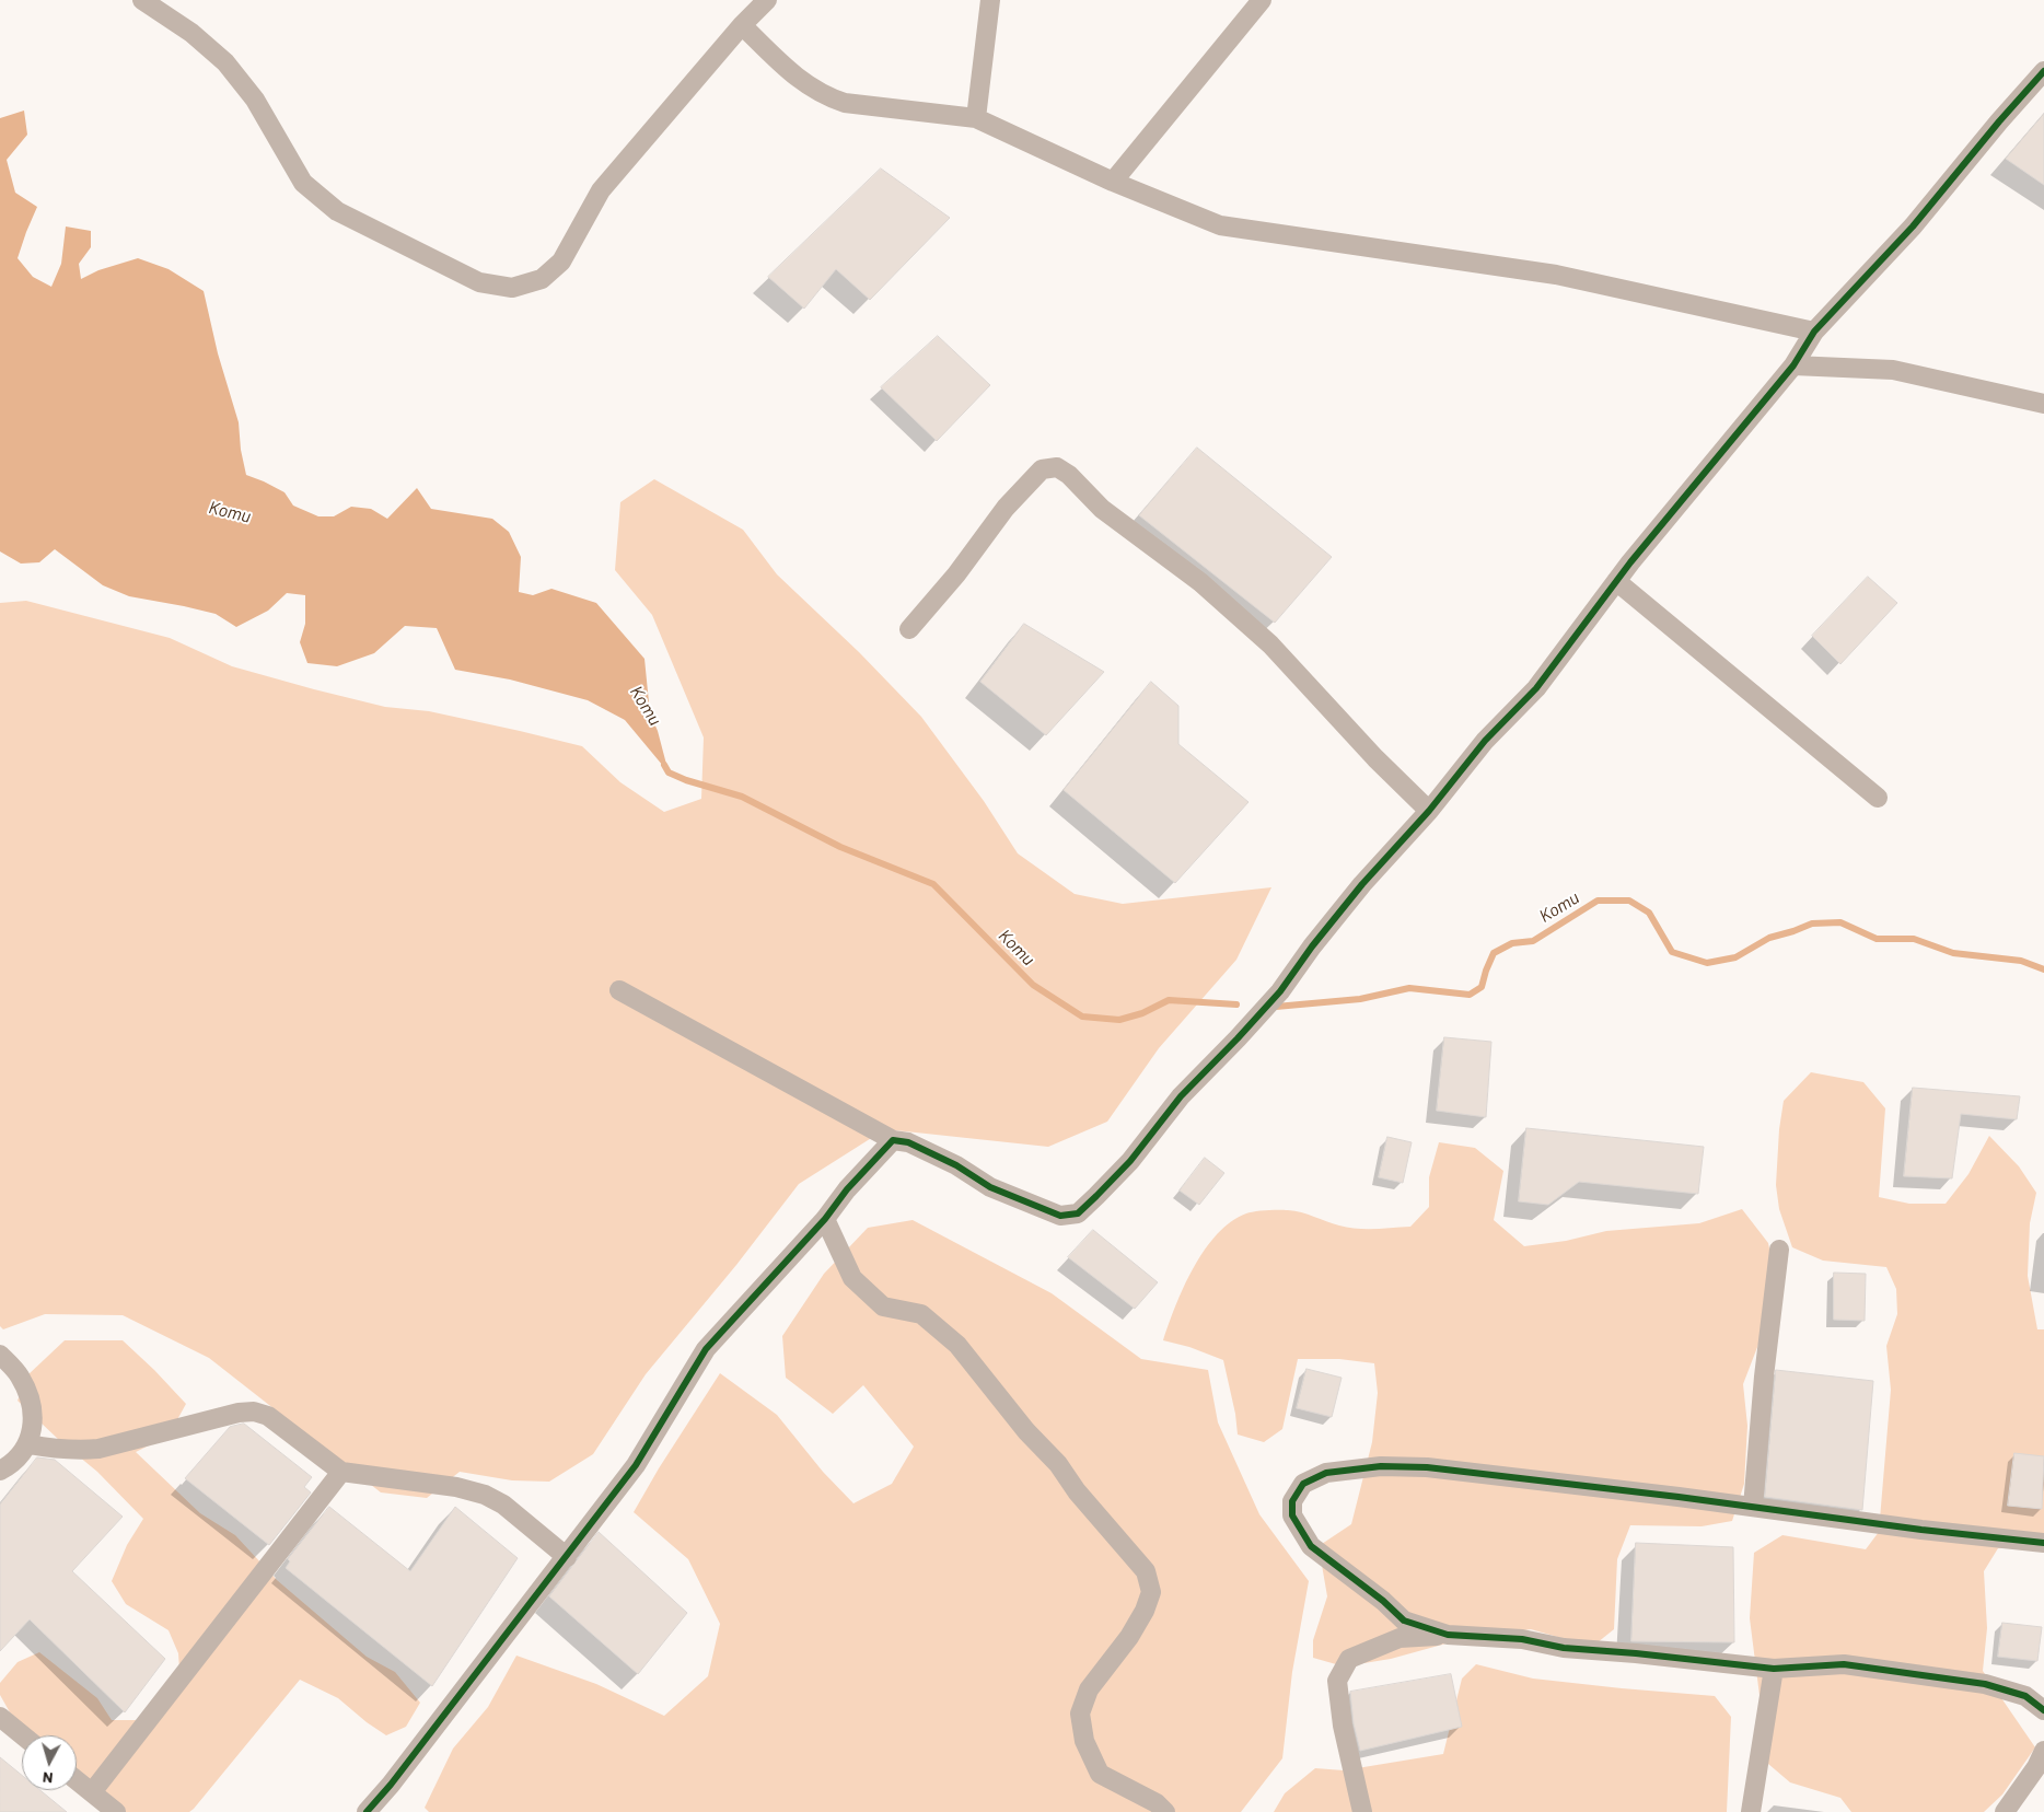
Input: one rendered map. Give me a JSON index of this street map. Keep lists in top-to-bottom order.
{
  "water": ["Komu"],
  "north": "bottom"
}
